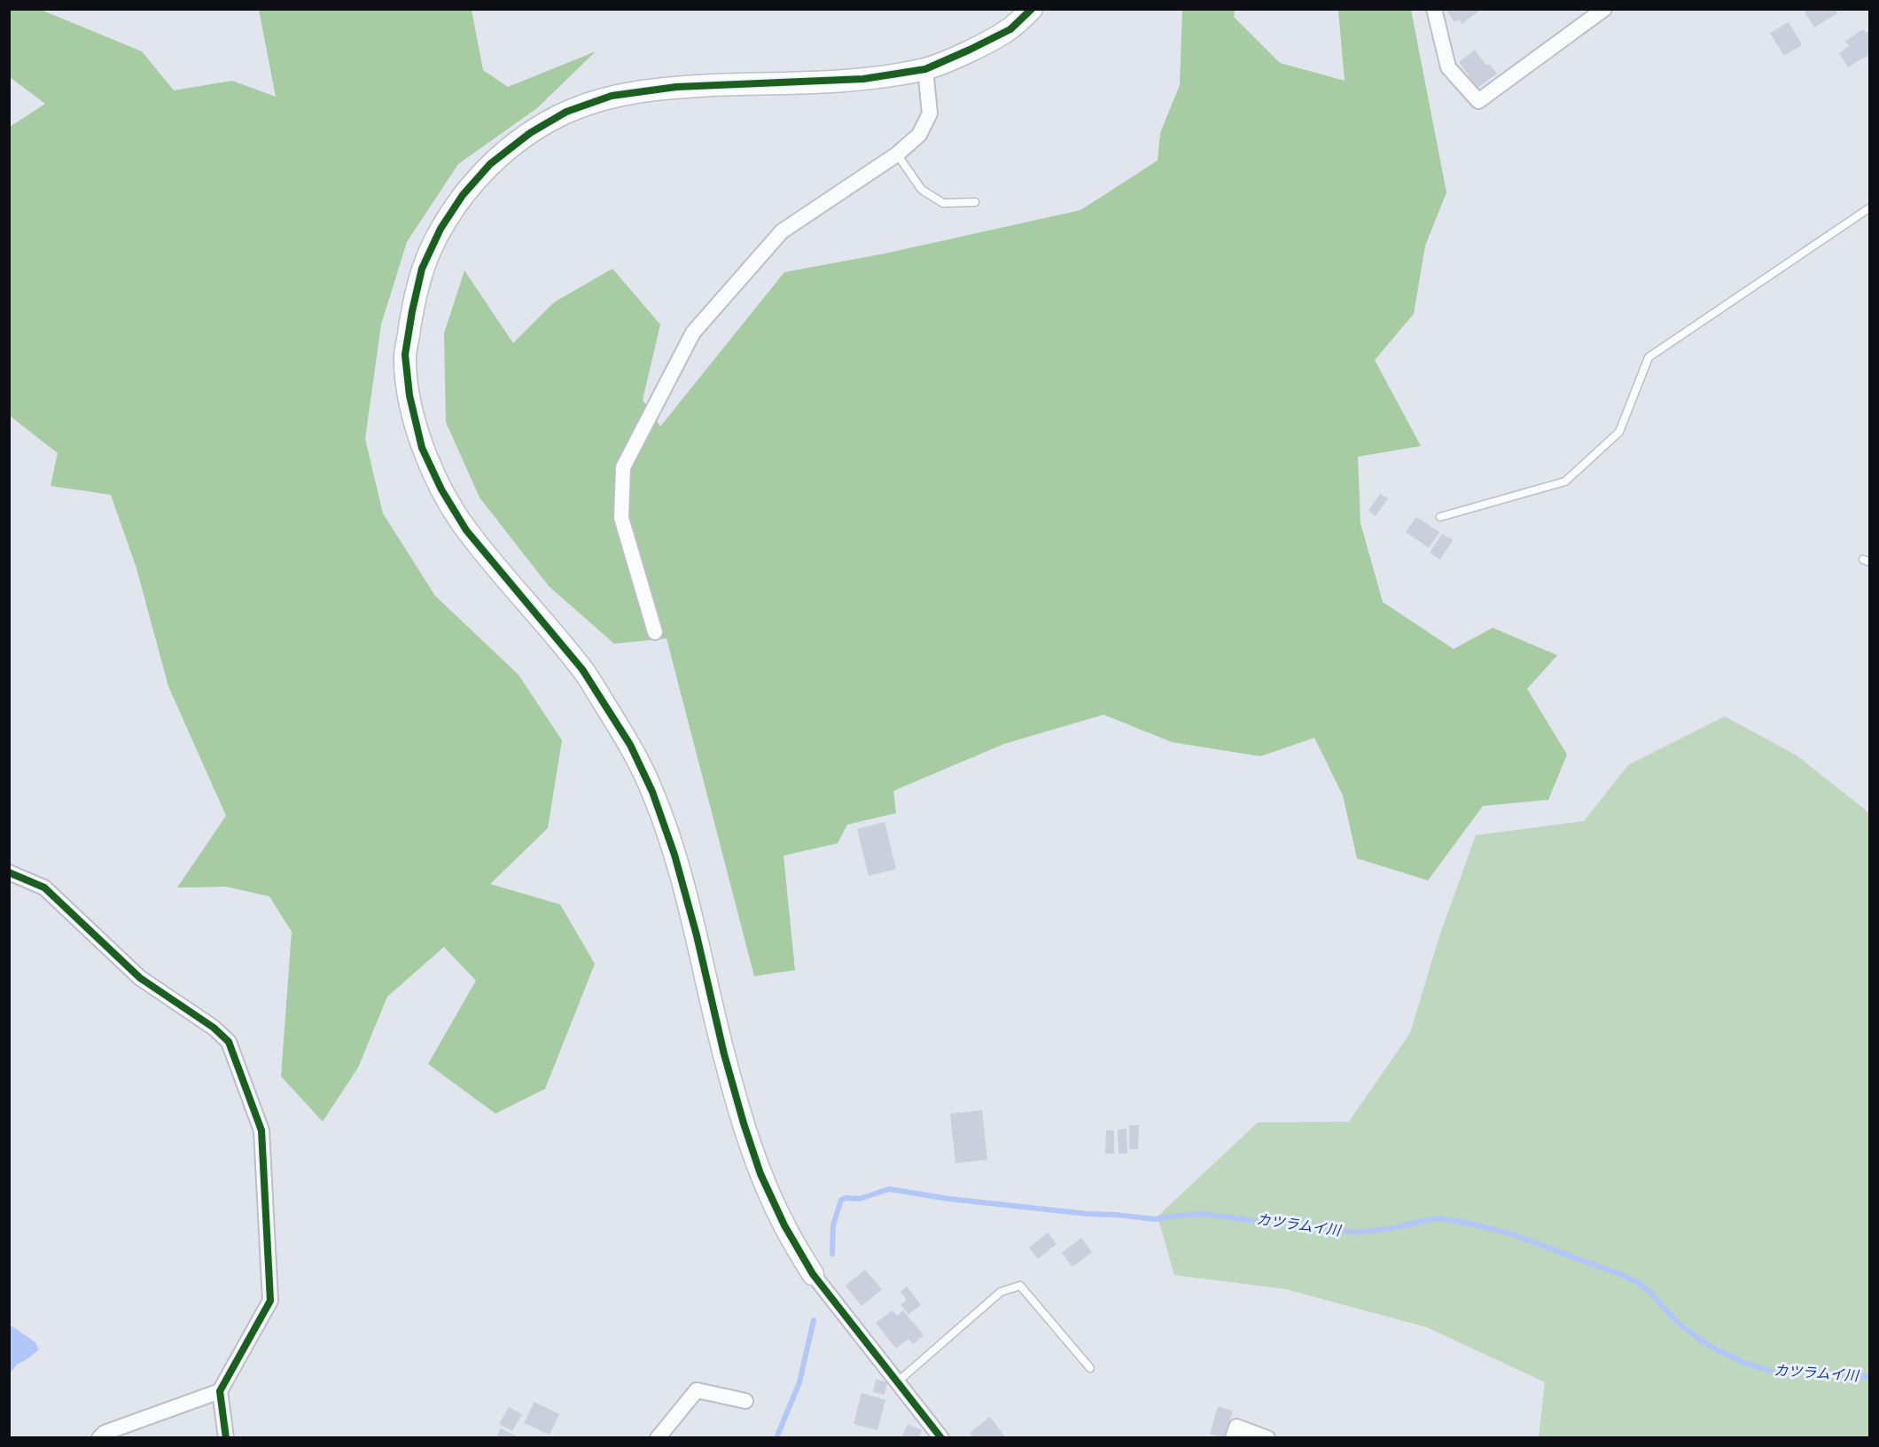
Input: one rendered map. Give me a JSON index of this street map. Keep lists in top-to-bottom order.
{
  "water": ["カツラムイ川"]
}
